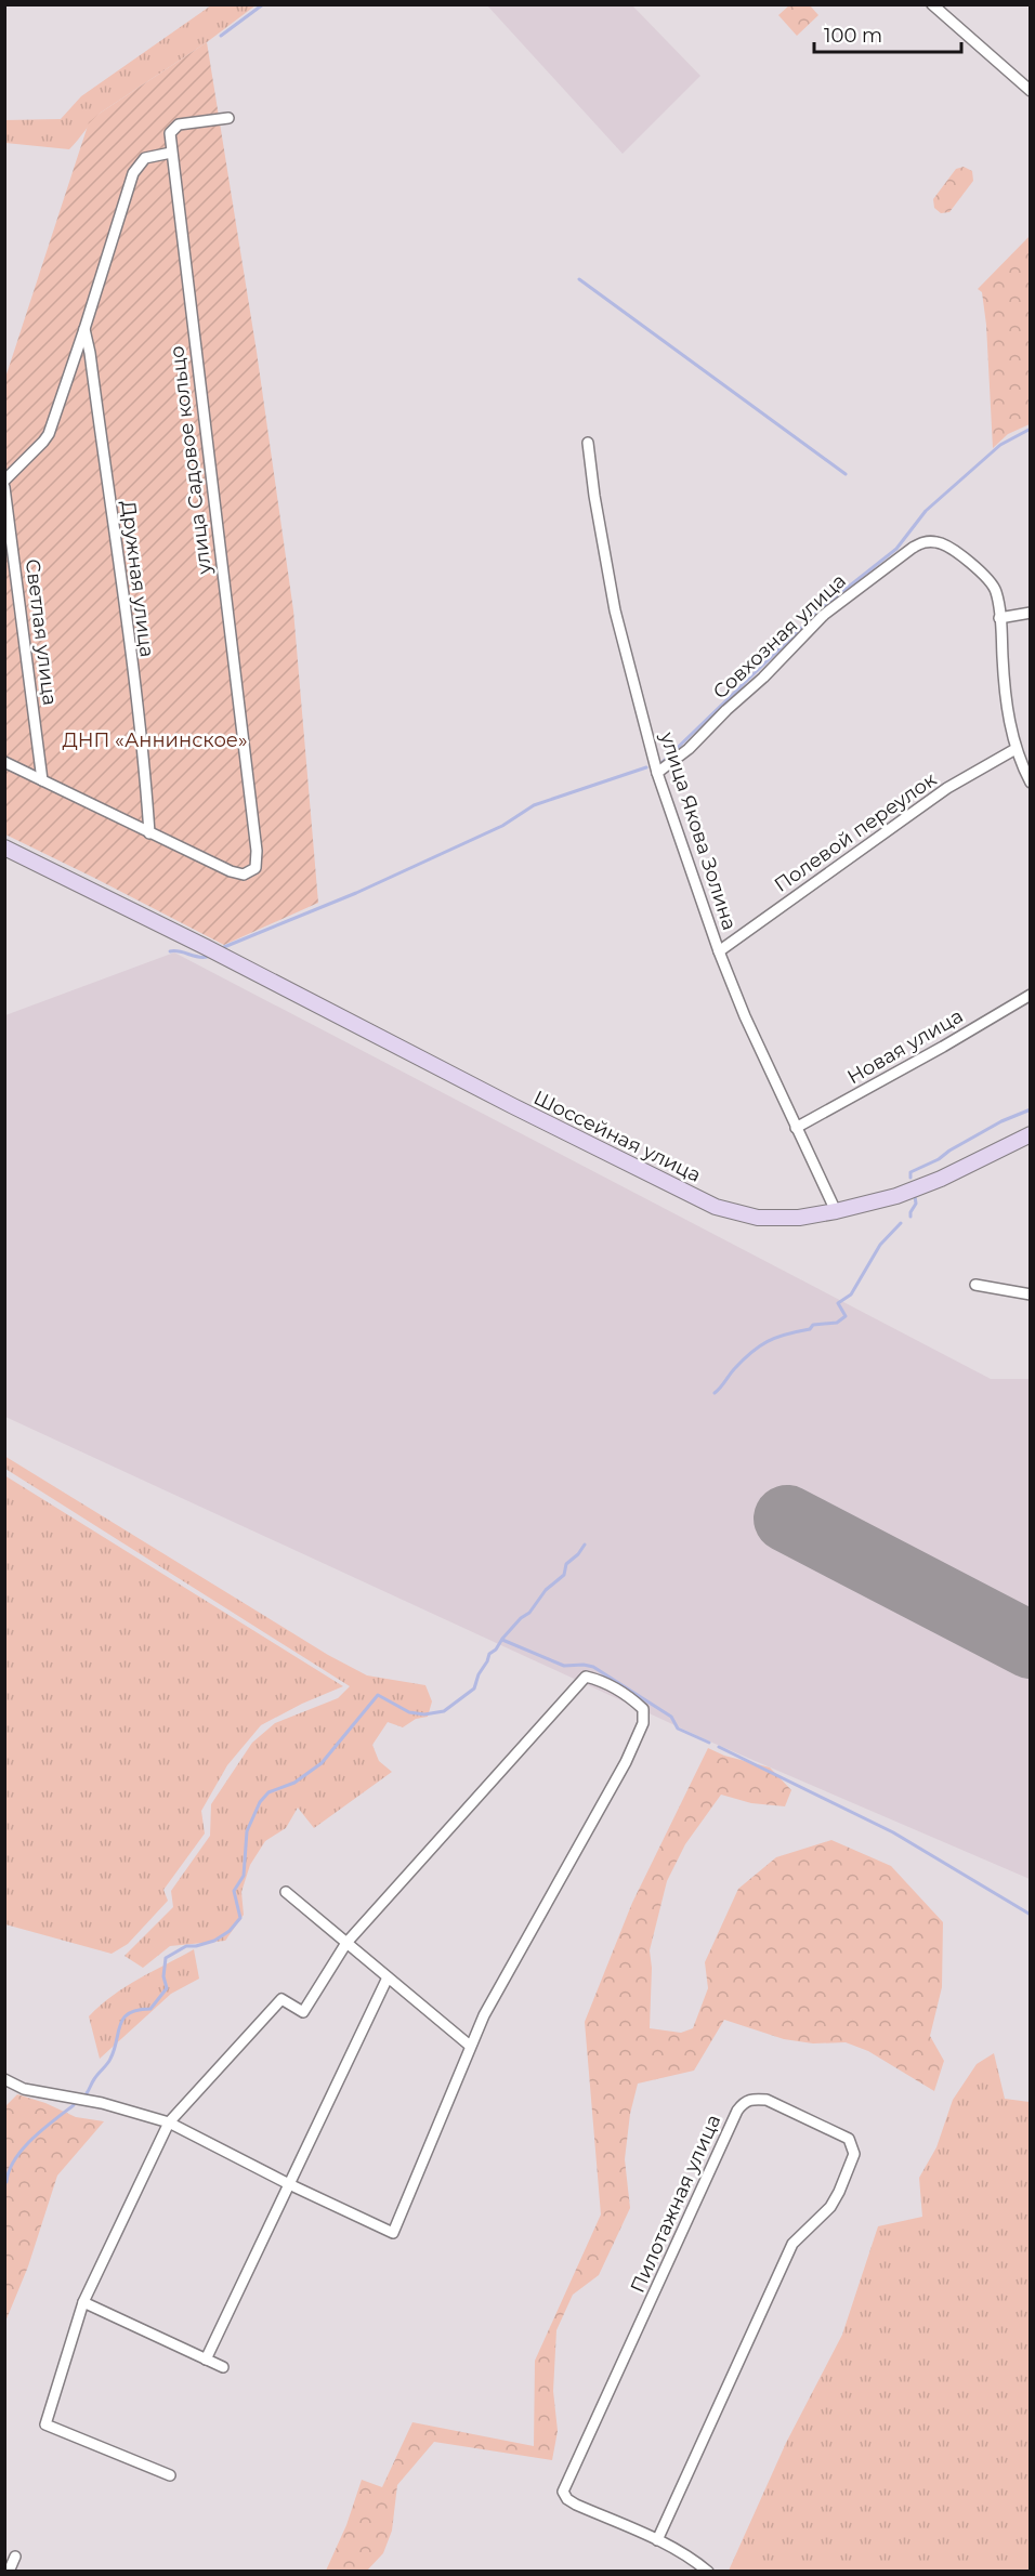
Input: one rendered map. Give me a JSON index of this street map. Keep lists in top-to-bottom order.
{
  "streets": {
    "main road": ["Шоссейная улица"],
    "street": [
      "улица Садовое кольцо",
      "Дружная улица",
      "Светлая улица",
      "Совхозная улица",
      "улица Якова Золина",
      "Полевой переулок",
      "Новая улица",
      "Пилотажная улица"
    ]
  },
  "crossings": [
    ["улица Садовое кольцо", "Дружная улица"],
    ["улица Садовое кольцо", "Светлая улица"],
    ["Совхозная улица", "улица Якова Золина"],
    ["улица Якова Золина", "Полевой переулок"],
    ["улица Якова Золина", "Новая улица"],
    ["улица Якова Золина", "Шоссейная улица"]
  ],
  "parks": ["ДНП «Аннинское»"],
  "scale_bar": "100 m"
}
